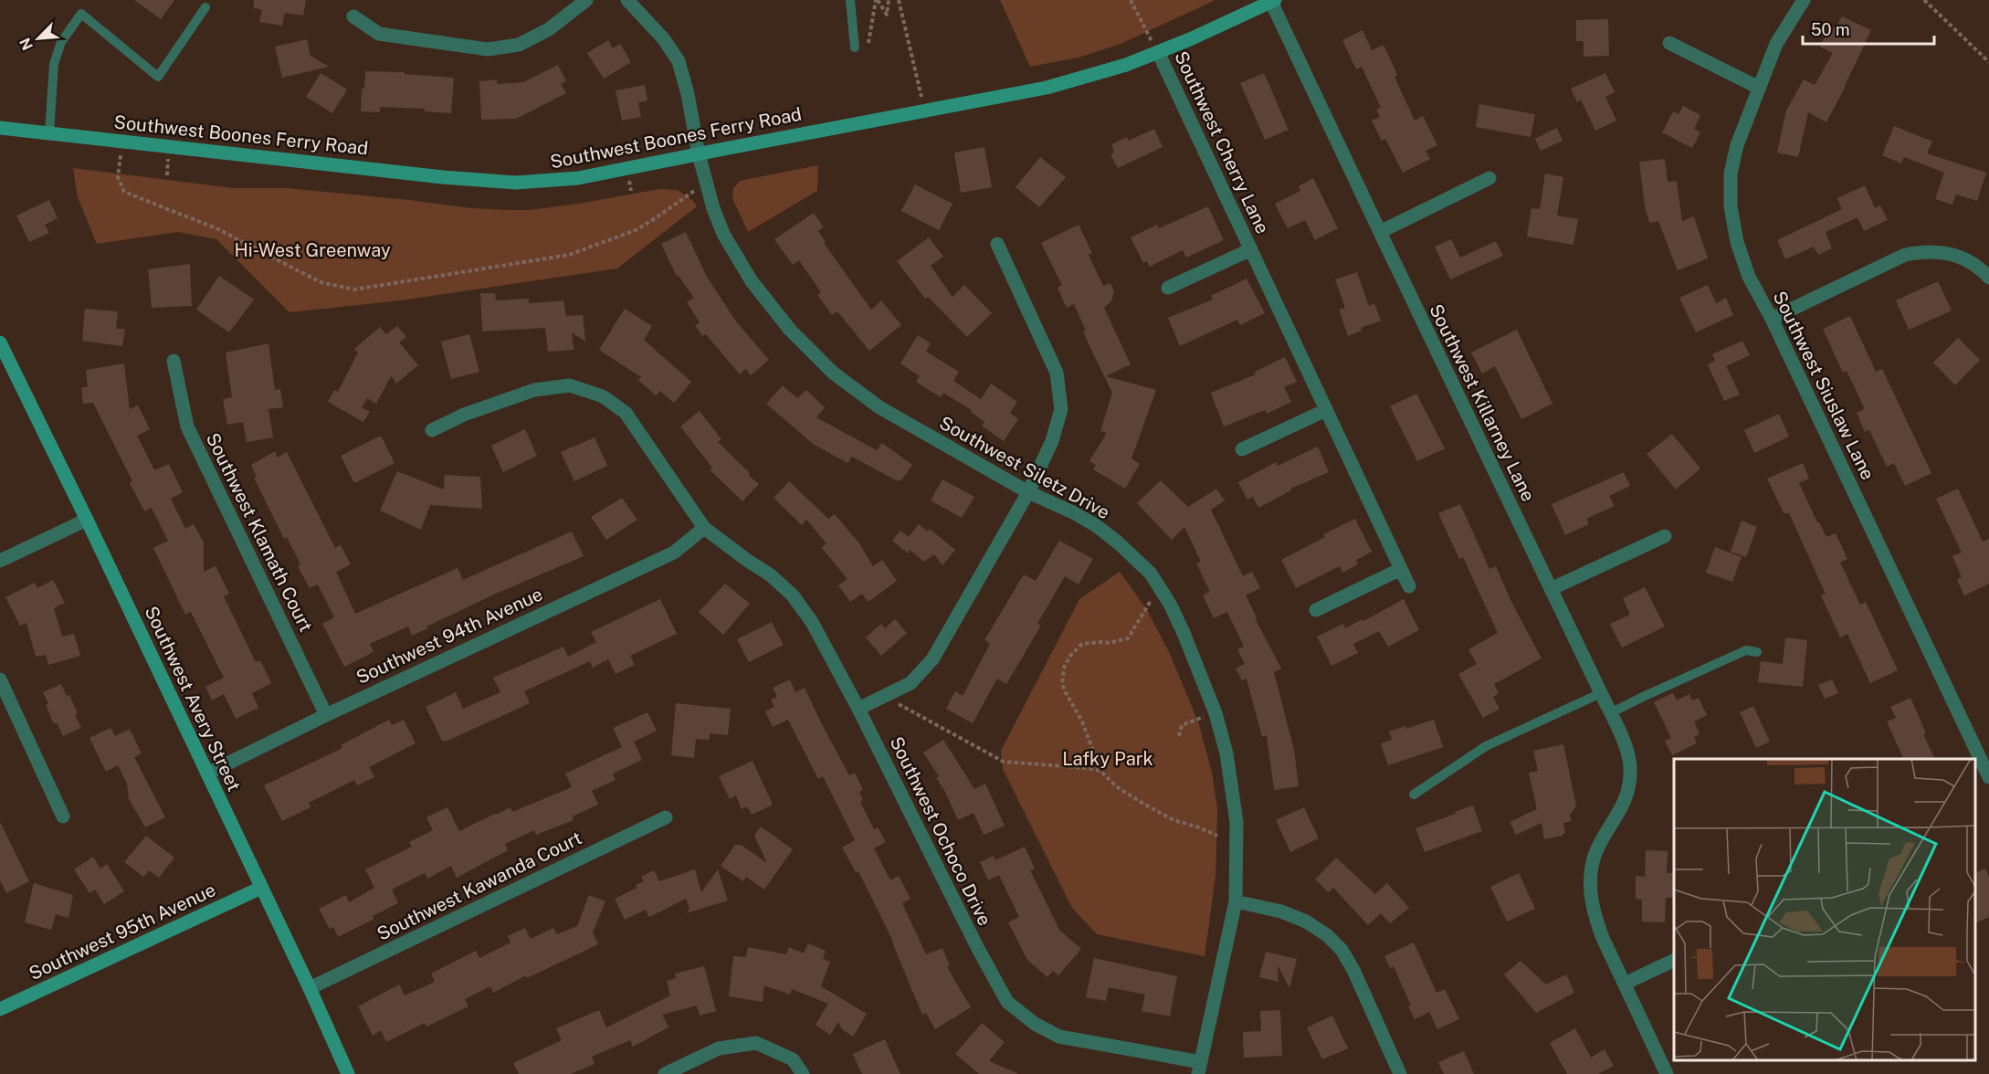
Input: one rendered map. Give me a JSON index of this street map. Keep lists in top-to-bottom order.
{
  "streets": {
    "main road": ["Southwest Boones Ferry Road", "Southwest Avery Street", "Southwest 95th Avenue"],
    "street": [
      "Southwest Cherry Lane",
      "Southwest Siuslaw Lane",
      "Southwest Killarney Lane",
      "Southwest Siletz Drive",
      "Southwest Klamath Court",
      "Southwest 94th Avenue",
      "Southwest Ochoco Drive",
      "Southwest Kawanda Court"
    ]
  },
  "crossings": [
    ["Southwest Boones Ferry Road", "Southwest Cherry Lane"],
    ["Southwest Boones Ferry Road", "Southwest Killarney Lane"],
    ["Southwest Boones Ferry Road", "Southwest Siletz Drive"],
    ["Southwest Siletz Drive", "Southwest Ochoco Drive"],
    ["Southwest Klamath Court", "Southwest 94th Avenue"],
    ["Southwest 94th Avenue", "Southwest Avery Street"],
    ["Southwest 94th Avenue", "Southwest Ochoco Drive"],
    ["Southwest Avery Street", "Southwest Kawanda Court"],
    ["Southwest Avery Street", "Southwest 95th Avenue"]
  ],
  "parks": ["Hi-West Greenway", "Lafky Park"],
  "scale_bar": "50 m",
  "north": "bottom left"
}
